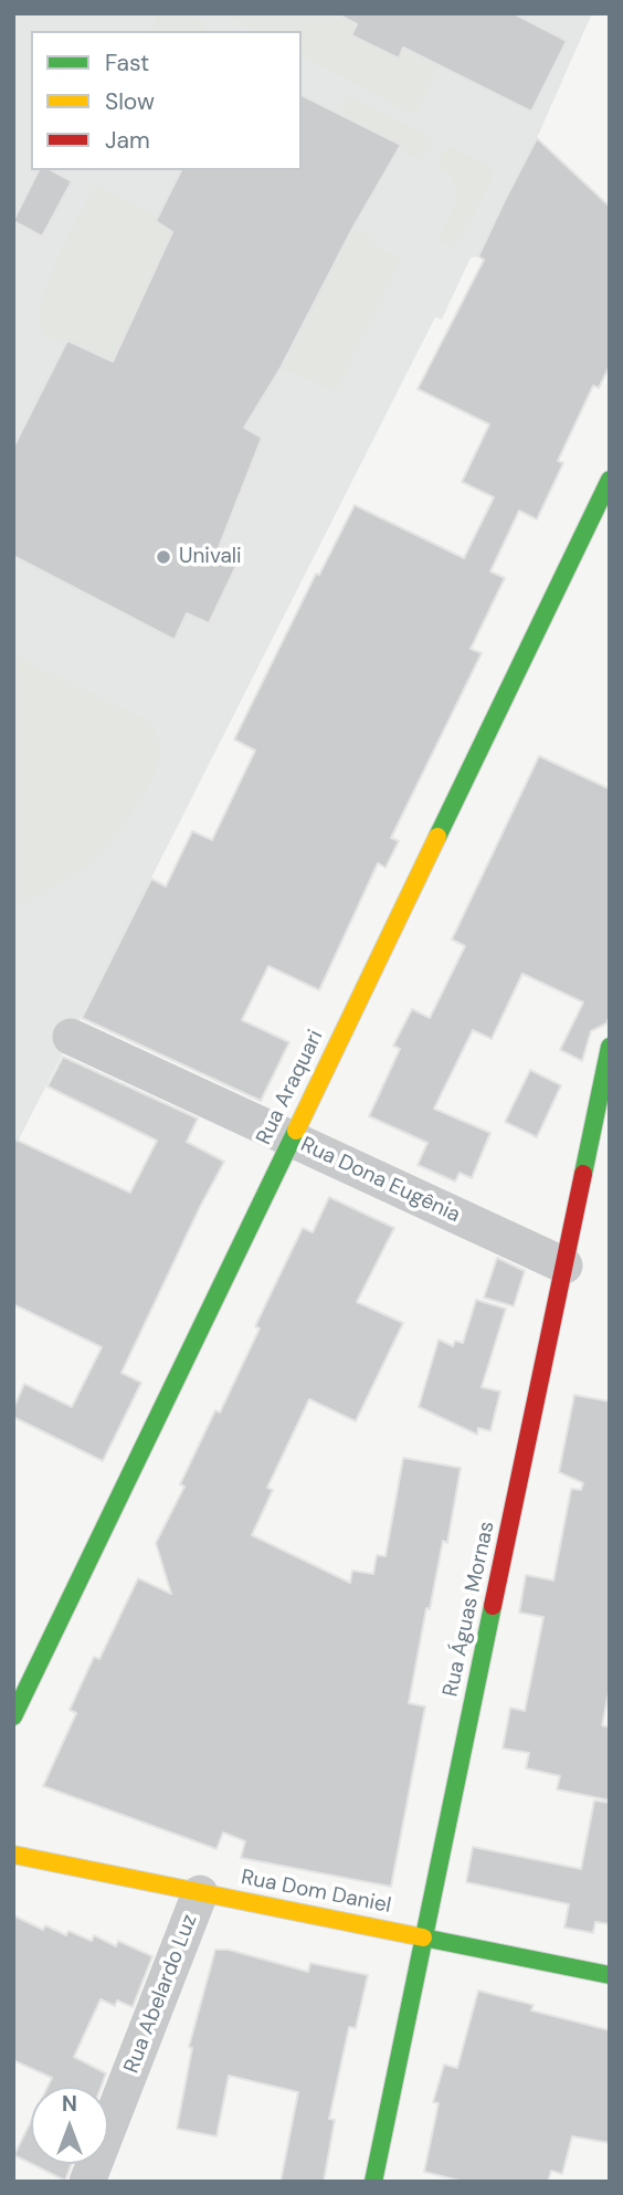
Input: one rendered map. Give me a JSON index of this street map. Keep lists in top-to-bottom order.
{
  "streets": {
    "street": [
      "Rua Araquari",
      "Rua Dona Eugênia",
      "Rua Águas Mornas",
      "Rua Dom Daniel",
      "Rua Abelardo Luz"
    ]
  },
  "crossings": [
    ["Rua Araquari", "Rua Dona Eugênia"],
    ["Rua Dona Eugênia", "Rua Águas Mornas"],
    ["Rua Águas Mornas", "Rua Dom Daniel"],
    ["Rua Dom Daniel", "Rua Abelardo Luz"]
  ],
  "places": ["Univali"],
  "legend": ["Fast", "Slow", "Jam"],
  "north": "top"
}
